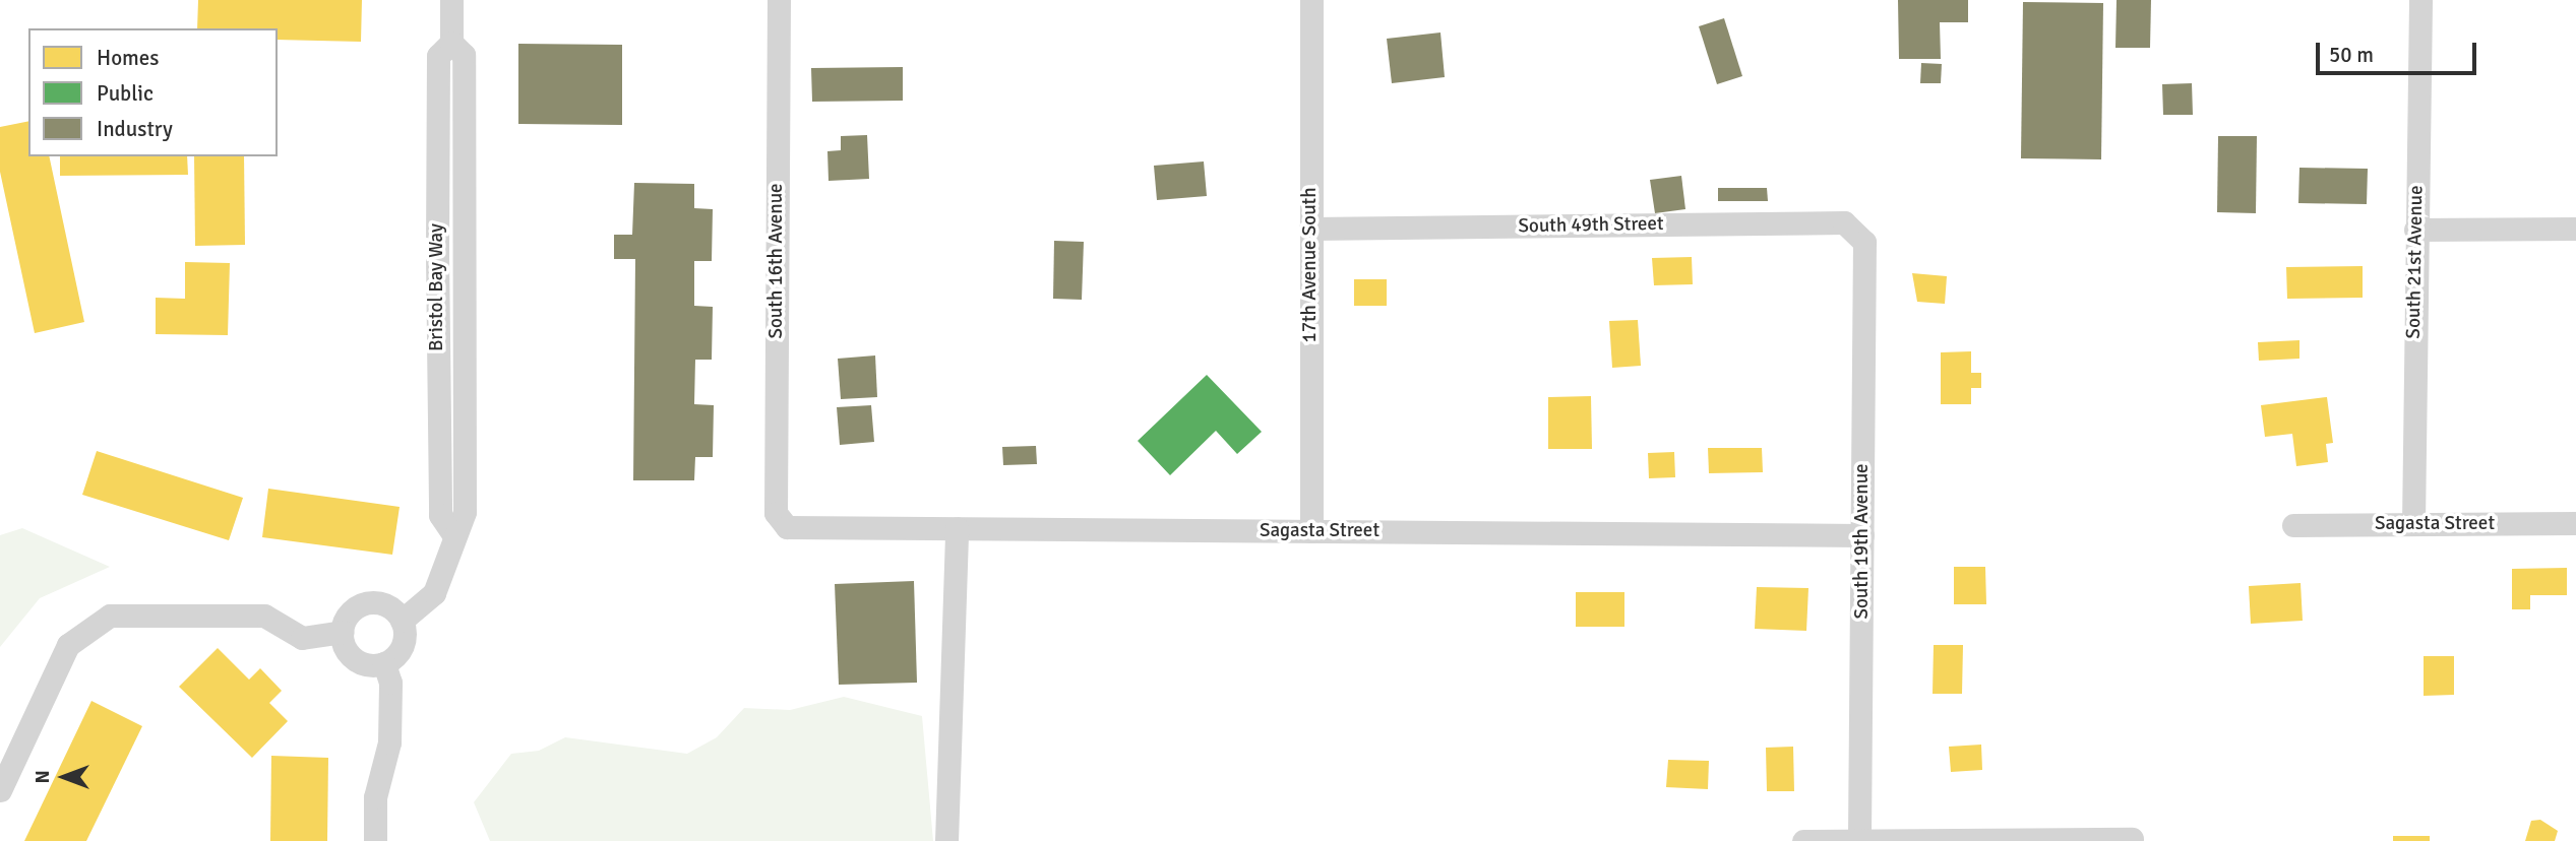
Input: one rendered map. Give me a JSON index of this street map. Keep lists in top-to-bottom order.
{
  "streets": {
    "street": [
      "South 49th Street",
      "South 16th Avenue",
      "South 21st Avenue",
      "17th Avenue South",
      "Bristol Bay Way",
      "Sagasta Street",
      "South 19th Avenue"
    ]
  },
  "crossings": [
    ["South 49th Street", "17th Avenue South"],
    ["South 49th Street", "South 19th Avenue"],
    ["South 16th Avenue", "Sagasta Street"],
    ["South 21st Avenue", "Sagasta Street"],
    ["17th Avenue South", "Sagasta Street"],
    ["Sagasta Street", "South 19th Avenue"]
  ],
  "legend": ["Homes", "Public", "Industry"],
  "scale_bar": "50 m",
  "north": "left"
}
